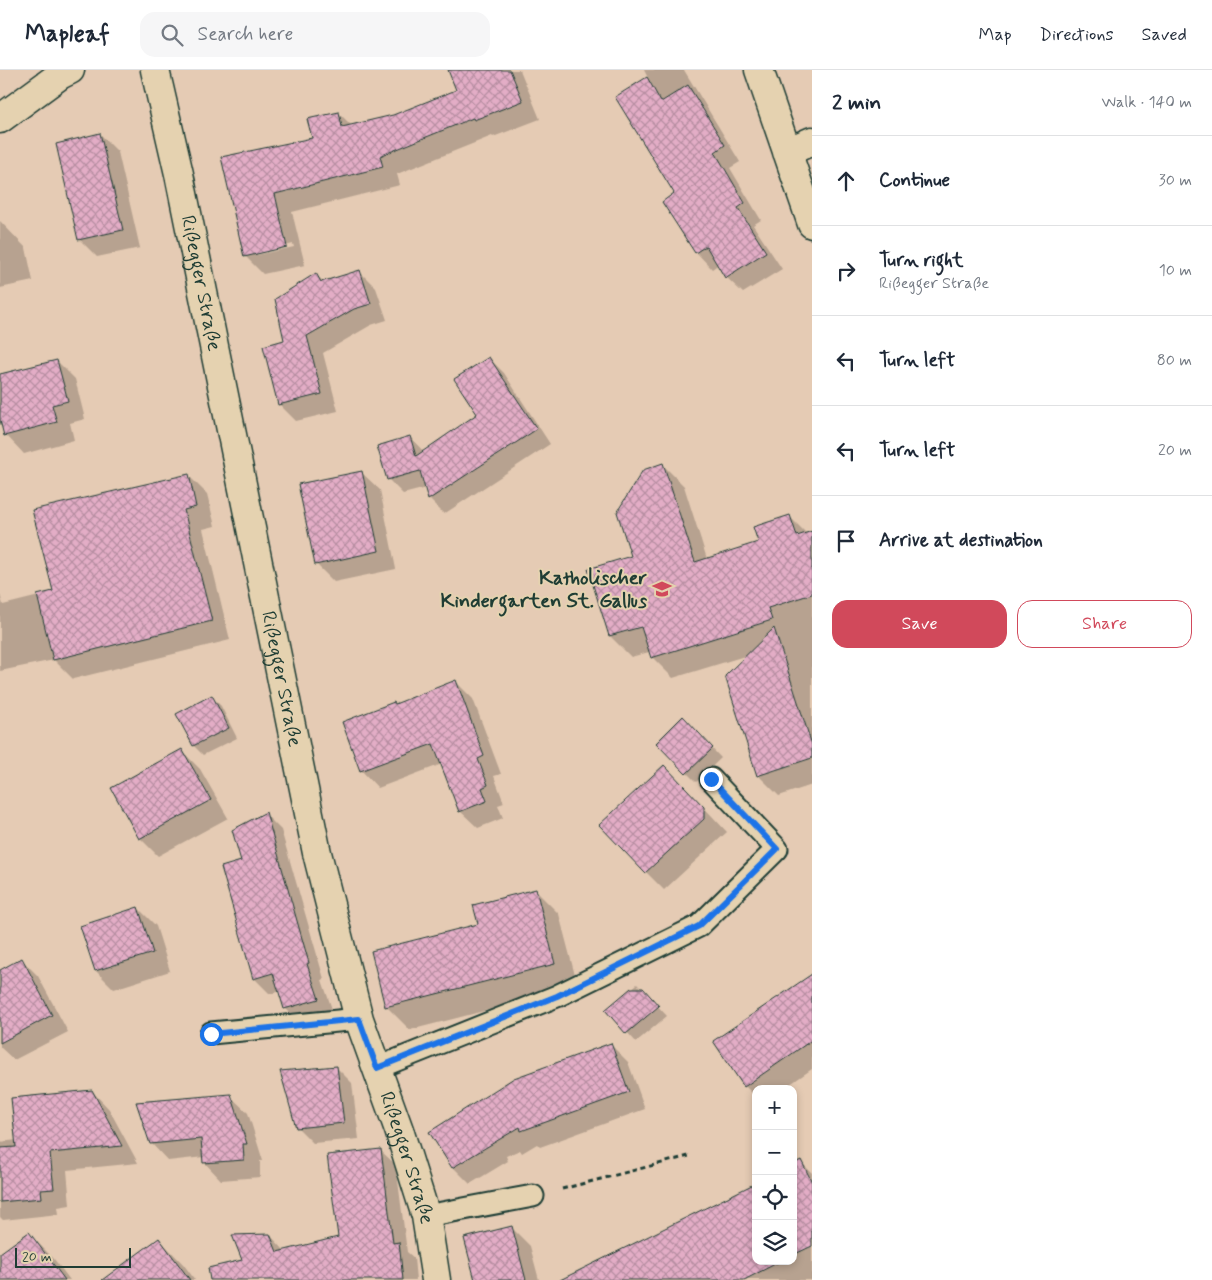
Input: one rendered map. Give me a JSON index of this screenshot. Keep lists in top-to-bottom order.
{
  "streets": {
    "street": ["Rißegger Straße"]
  },
  "places": {
    "school or university": ["Katholischer Kindergarten St. Gallus"]
  },
  "scale_bar": "20 m",
  "page": {
    "header": "Mapleaf",
    "search": "Search here",
    "nav": ["Map", "Directions", "Saved"],
    "heading": ["2 min", "Walk · 140 m"],
    "list": [
      ["Continue", "30 m"],
      ["Turn right", "Rißegger Straße", "10 m"],
      ["Turn left", "80 m"],
      ["Turn left", "20 m"],
      "Arrive at destination"
    ],
    "buttons": ["Save", "Share"],
    "map_buttons": ["+", "−"],
    "scale": "20 m"
  }
}
